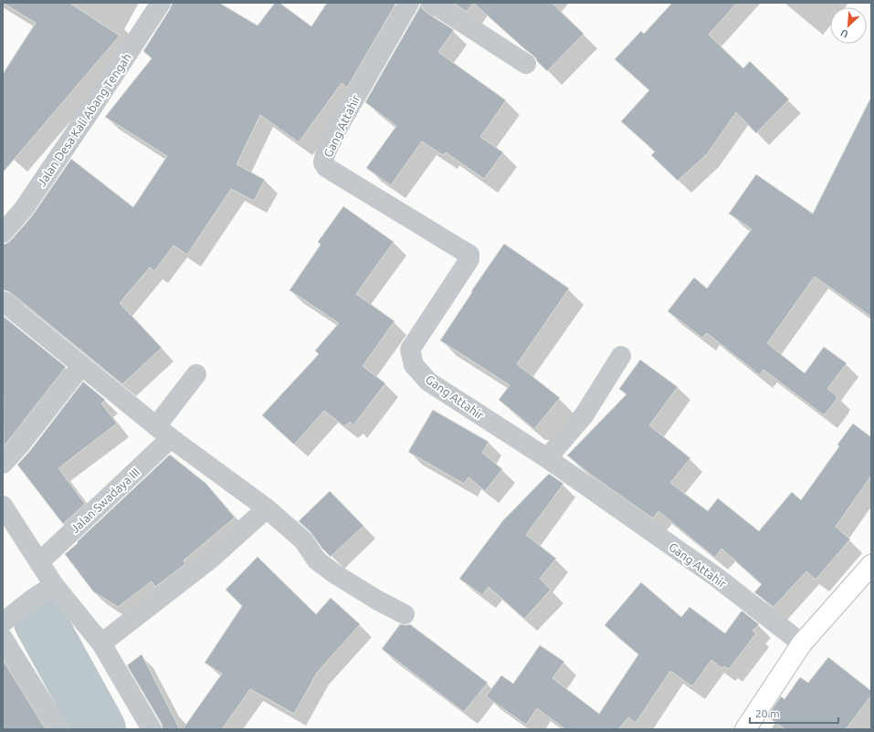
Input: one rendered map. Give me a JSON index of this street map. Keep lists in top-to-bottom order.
{
  "streets": {
    "street": ["Jalan Desa Kali Abang Tengah", "Gang Attahir", "Jalan Swadaya III"]
  },
  "scale_bar": "20 m",
  "north": "bottom left"
}
